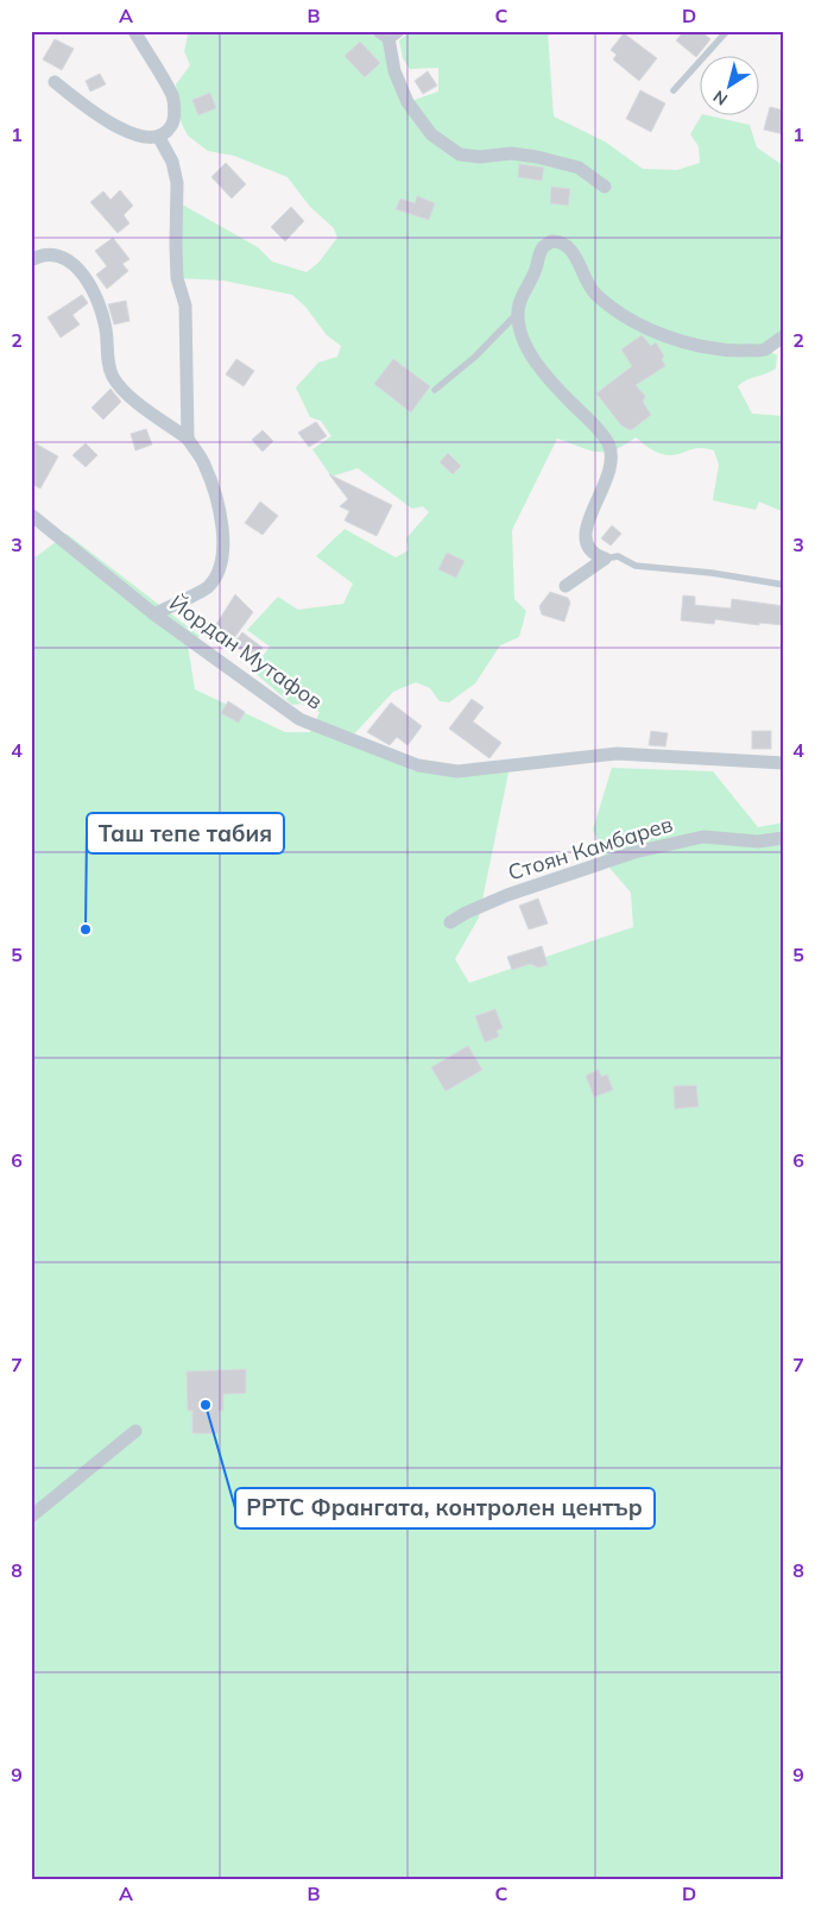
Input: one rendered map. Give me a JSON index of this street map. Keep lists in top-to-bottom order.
{
  "streets": {
    "street": ["Йордан Мутафов", "Стоян Камбарев"]
  },
  "places": ["Таш тепе табия", "РРТС Франгата, контролен център"],
  "north": "bottom left",
  "grid": {
    "columns": [
      "A",
      "B",
      "C",
      "D"
    ],
    "rows": [
      "1",
      "2",
      "3",
      "4",
      "5",
      "6",
      "7",
      "8",
      "9"
    ]
  }
}
